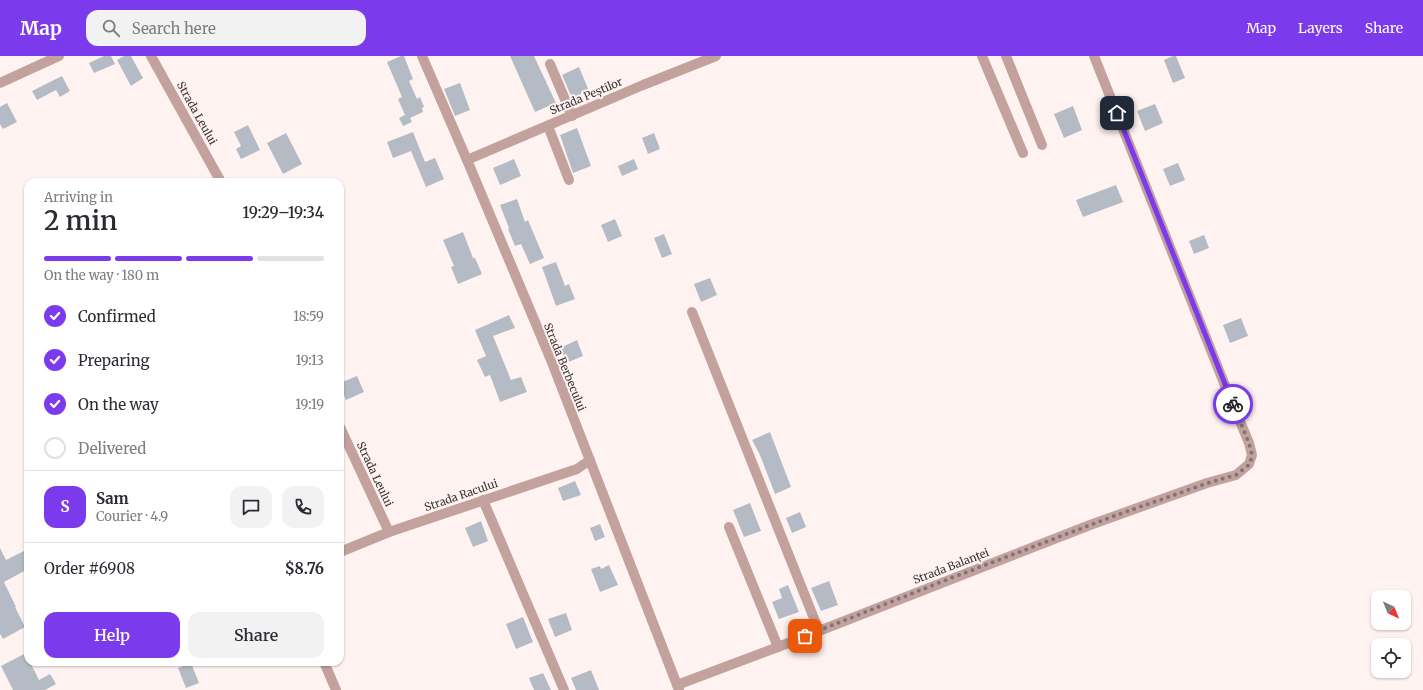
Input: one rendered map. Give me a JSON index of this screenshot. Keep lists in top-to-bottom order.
{
  "streets": {
    "street": [
      "Strada Peștilor",
      "Strada Leului",
      "Strada Berbecului",
      "Strada Racului",
      "Strada Balanței"
    ]
  },
  "crossings": [
    ["Strada Peștilor", "Strada Berbecului"],
    ["Strada Leului", "Strada Racului"],
    ["Strada Berbecului", "Strada Racului"],
    ["Strada Berbecului", "Strada Balanței"]
  ],
  "north": "bottom right",
  "page": {
    "header": "Map",
    "search": "Search here",
    "nav": ["Map", "Layers", "Share"],
    "heading": ["2 min", "Arriving in", "19:29–19:34"],
    "panel": [
      "Sam",
      "Courier · 4.9",
      "Order #6908",
      "$8.76"
    ],
    "bar": "On the way · 180 m",
    "list": [
      ["Confirmed", "18:59"],
      ["Preparing", "19:13"],
      ["On the way", "19:19"],
      "Delivered"
    ],
    "round": "S",
    "buttons": ["Help", "Share"]
  }
}
